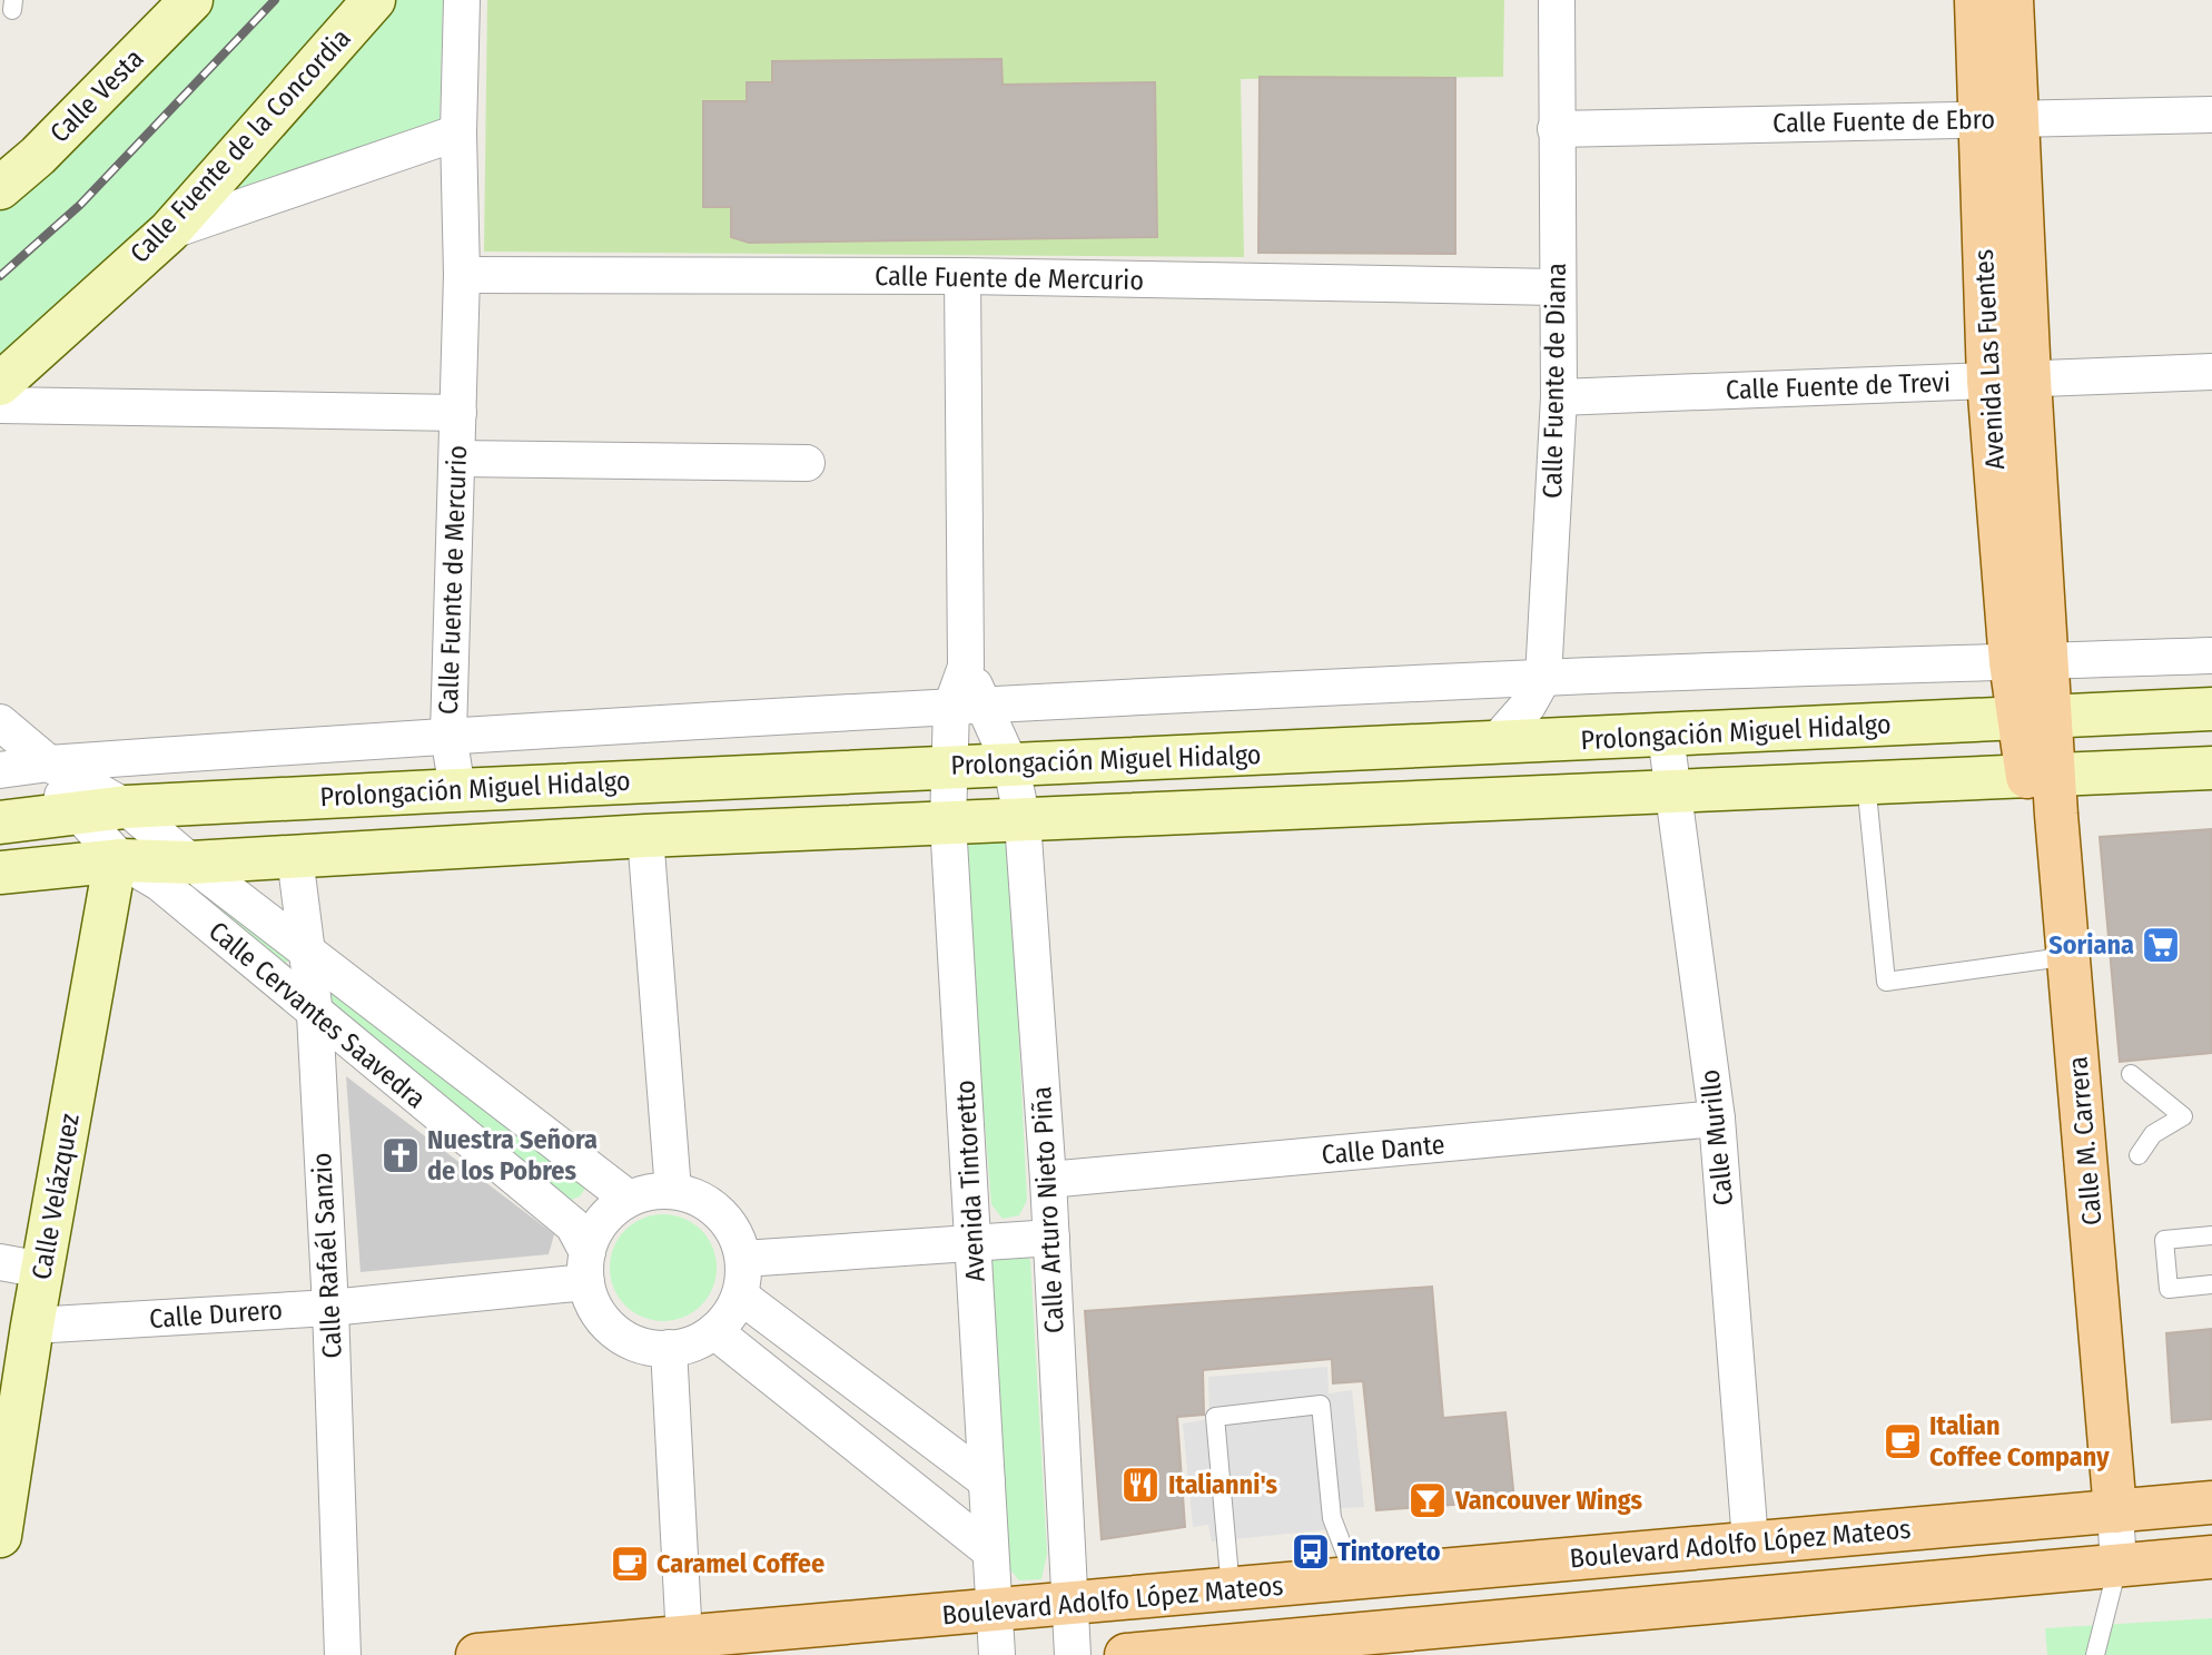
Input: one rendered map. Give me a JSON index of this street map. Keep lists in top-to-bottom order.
{
  "streets": {
    "main road": [
      "Calle Vesta",
      "Calle Fuente de la Concordia",
      "Avenida Las Fuentes",
      "Prolongación Miguel Hidalgo",
      "Calle M. Carrera",
      "Calle Velázquez",
      "Boulevard Adolfo López Mateos"
    ],
    "street": [
      "Calle Fuente de Ebro",
      "Calle Fuente de Mercurio",
      "Calle Fuente de Diana",
      "Calle Fuente de Trevi",
      "Calle Cervantes Saavedra",
      "Calle Murillo",
      "Calle Dante",
      "Avenida Tintoretto",
      "Calle Arturo Nieto Piña",
      "Calle Rafaél Sanzio",
      "Calle Durero"
    ]
  },
  "crossings": [
    ["Calle Fuente de Ebro", "Avenida Las Fuentes"],
    ["Calle Fuente de Ebro", "Calle Fuente de Diana"],
    ["Calle Fuente de Mercurio", "Calle Fuente de Diana"],
    ["Calle Fuente de Mercurio", "Prolongación Miguel Hidalgo"],
    ["Avenida Las Fuentes", "Calle Fuente de Trevi"],
    ["Avenida Las Fuentes", "Prolongación Miguel Hidalgo"],
    ["Avenida Las Fuentes", "Calle M. Carrera"],
    ["Calle Fuente de Diana", "Calle Fuente de Trevi"],
    ["Calle Fuente de Diana", "Prolongación Miguel Hidalgo"],
    ["Prolongación Miguel Hidalgo", "Calle Cervantes Saavedra"],
    ["Prolongación Miguel Hidalgo", "Calle Murillo"],
    ["Prolongación Miguel Hidalgo", "Calle M. Carrera"],
    ["Prolongación Miguel Hidalgo", "Avenida Tintoretto"],
    ["Prolongación Miguel Hidalgo", "Calle Velázquez"],
    ["Prolongación Miguel Hidalgo", "Calle Arturo Nieto Piña"],
    ["Prolongación Miguel Hidalgo", "Calle Rafaél Sanzio"],
    ["Calle Cervantes Saavedra", "Calle Velázquez"],
    ["Calle Cervantes Saavedra", "Calle Rafaél Sanzio"],
    ["Calle Cervantes Saavedra", "Calle Durero"],
    ["Calle Murillo", "Calle Dante"],
    ["Calle Murillo", "Boulevard Adolfo López Mateos"],
    ["Calle M. Carrera", "Boulevard Adolfo López Mateos"],
    ["Calle Dante", "Calle Arturo Nieto Piña"],
    ["Avenida Tintoretto", "Boulevard Adolfo López Mateos"],
    ["Calle Velázquez", "Calle Durero"],
    ["Calle Arturo Nieto Piña", "Boulevard Adolfo López Mateos"],
    ["Calle Rafaél Sanzio", "Calle Durero"]
  ],
  "places": {
    "supermarket": ["Soriana"],
    "church": ["Nuestra Señora de los Pobres"],
    "cafe": ["Italian Coffee Company", "Caramel Coffee"],
    "restaurant": ["Italianni's"],
    "bar": ["Vancouver Wings"],
    "bus stop": ["Tintoreto"]
  }
}
